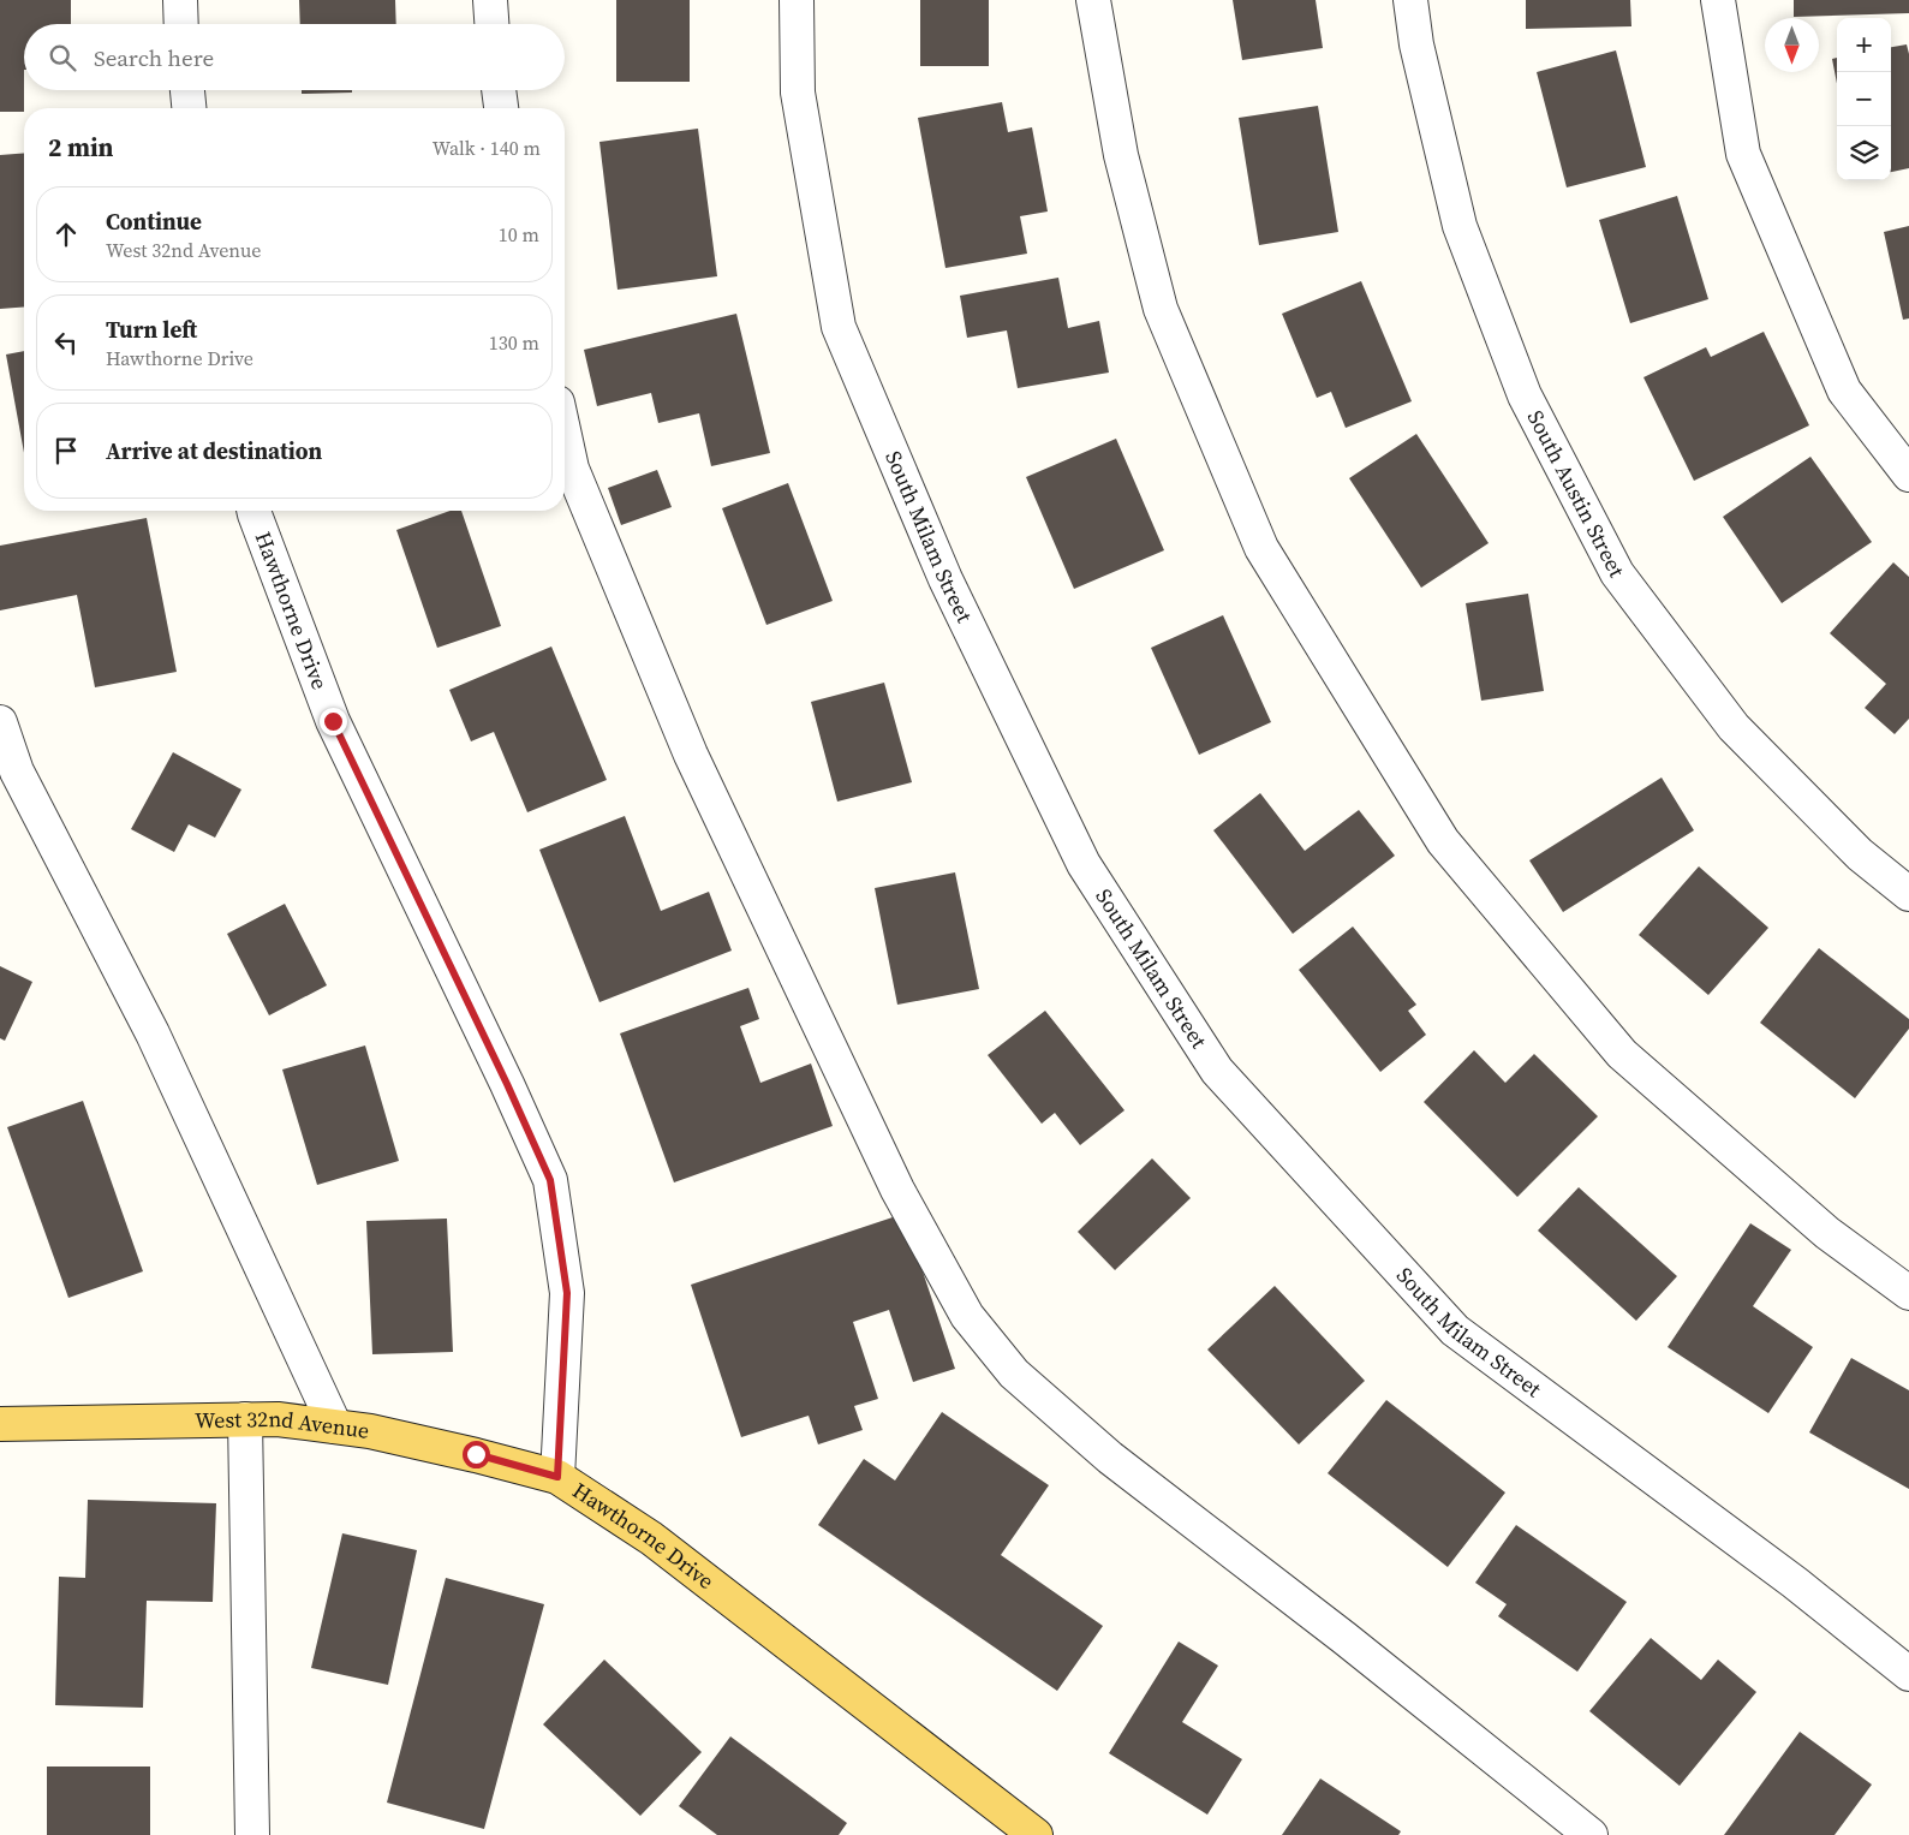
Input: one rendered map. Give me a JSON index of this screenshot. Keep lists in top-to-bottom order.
{
  "streets": {
    "main road": ["Hawthorne Drive", "West 32nd Avenue"],
    "street": ["South Austin Street", "South Milam Street"]
  },
  "crossings": [
    ["Hawthorne Drive", "West 32nd Avenue"]
  ],
  "north": "bottom",
  "page": {
    "map_buttons": ["+", "−"],
    "search": "Search here",
    "heading": ["2 min", "Walk · 140 m"],
    "list": [
      ["Continue", "West 32nd Avenue", "10 m"],
      ["Turn left", "Hawthorne Drive", "130 m"],
      "Arrive at destination"
    ]
  }
}
